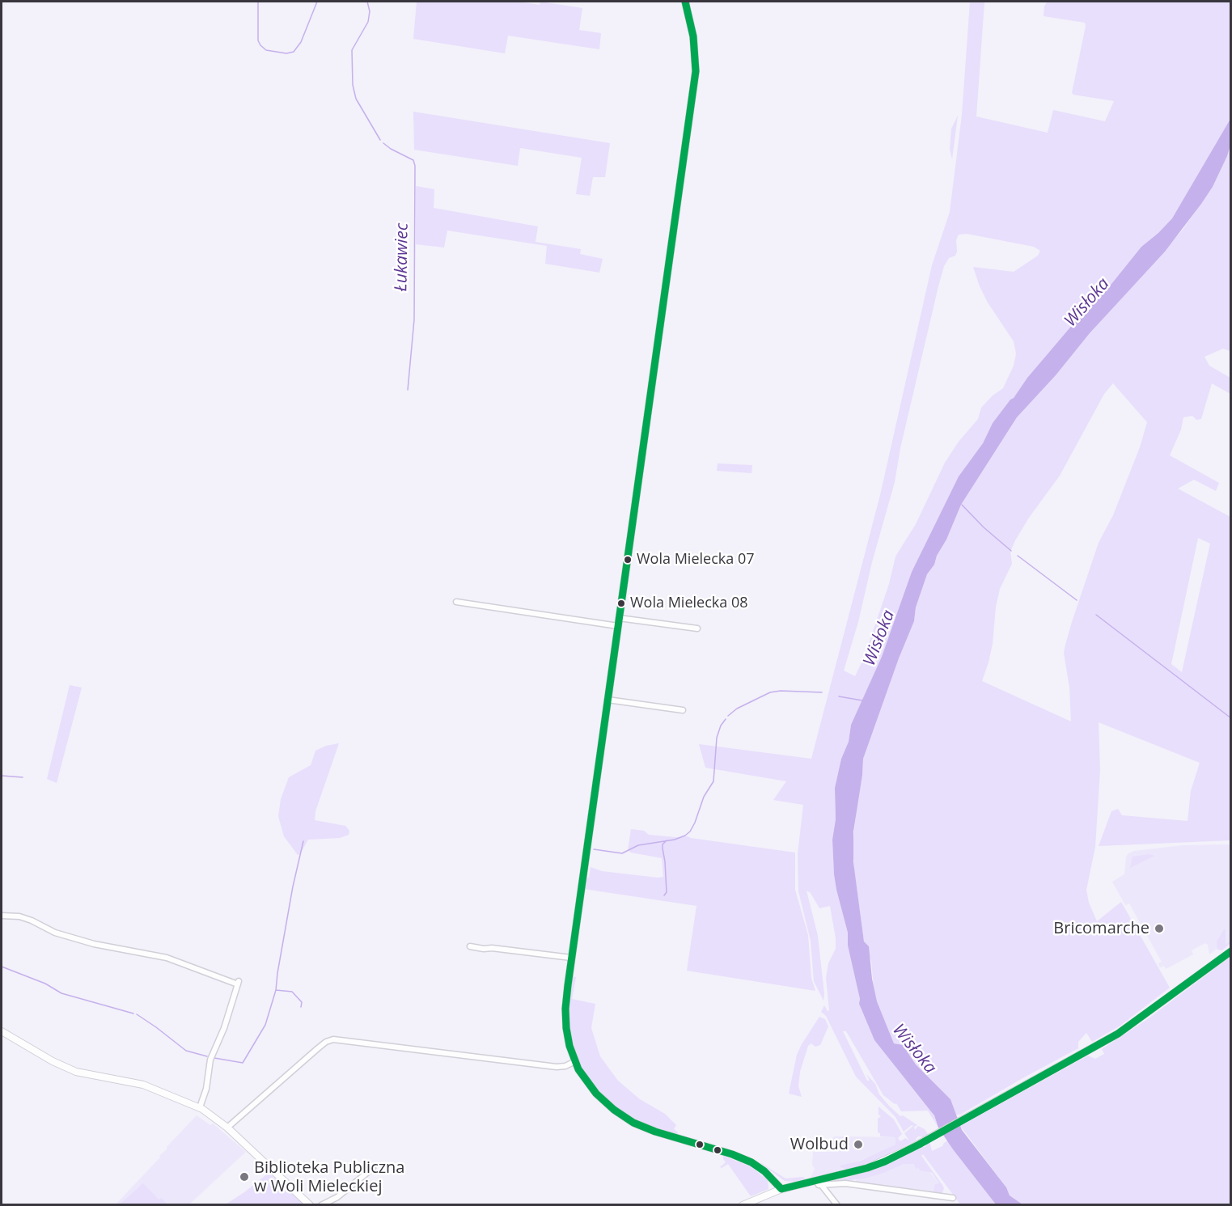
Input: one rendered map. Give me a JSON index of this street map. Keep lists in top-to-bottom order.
{
  "water": ["Łukawiec", "Wisłoka"],
  "places": [
    "Wola Mielecka 07",
    "Wola Mielecka 08",
    "Bricomarche",
    "Wolbud",
    "Biblioteka Publiczna w Woli Mieleckiej"
  ]
}
